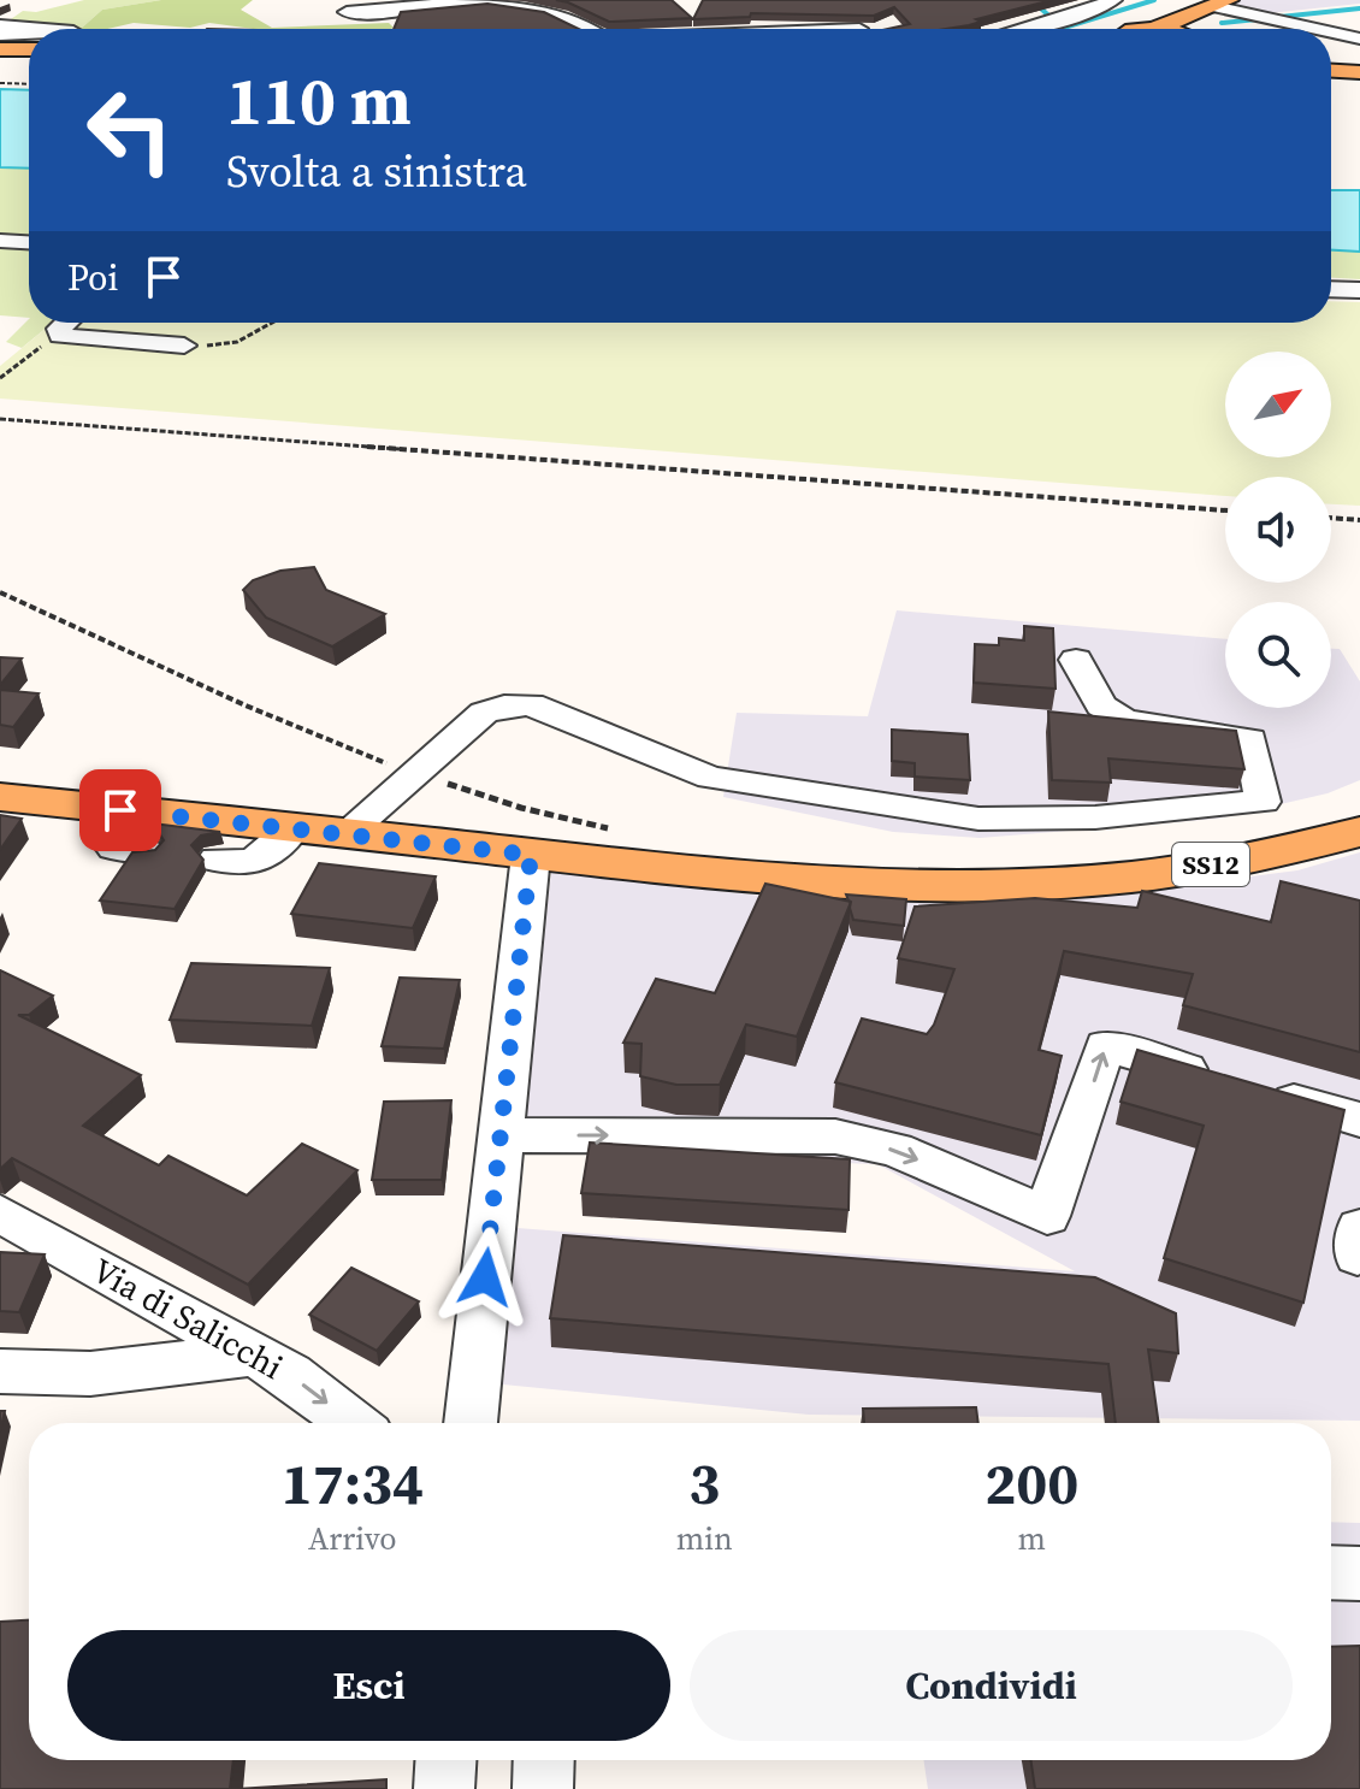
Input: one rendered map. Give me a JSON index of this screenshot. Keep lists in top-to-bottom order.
{
  "streets": {
    "main road": ["SS12"],
    "street": ["Via di Salicchi"]
  },
  "north": "top right",
  "page": {
    "turn": ["110 m", "Svolta a sinistra"],
    "then": "Poi",
    "eta": [
      "17:34",
      "Arrivo",
      "3",
      "min",
      "200",
      "m"
    ],
    "buttons": ["Esci", "Condividi"]
  }
}
